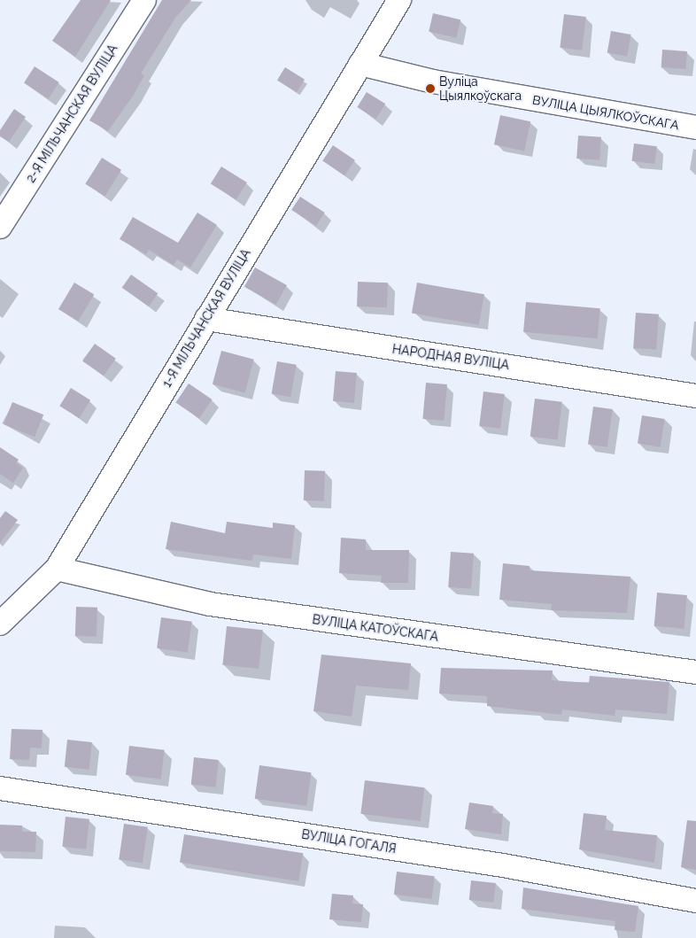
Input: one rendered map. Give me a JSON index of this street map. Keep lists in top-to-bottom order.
{
  "streets": {
    "street": [
      "ВУЛІЦА ЦЫЯЛКОЎСКАГА",
      "2-Я МІЛЬЧАНСКАЯ ВУЛІЦА",
      "1-Я МІЛЬЧАНСКАЯ ВУЛІЦА",
      "НАРОДНАЯ ВУЛІЦА",
      "ВУЛІЦА КАТОЎСКАГА",
      "ВУЛІЦА ГОГАЛЯ"
    ]
  },
  "crossings": [
    ["ВУЛІЦА ЦЫЯЛКОЎСКАГА", "1-Я МІЛЬЧАНСКАЯ ВУЛІЦА"],
    ["1-Я МІЛЬЧАНСКАЯ ВУЛІЦА", "НАРОДНАЯ ВУЛІЦА"],
    ["1-Я МІЛЬЧАНСКАЯ ВУЛІЦА", "ВУЛІЦА КАТОЎСКАГА"]
  ],
  "places": ["Вуліца Цыялкоўскага"]
}
